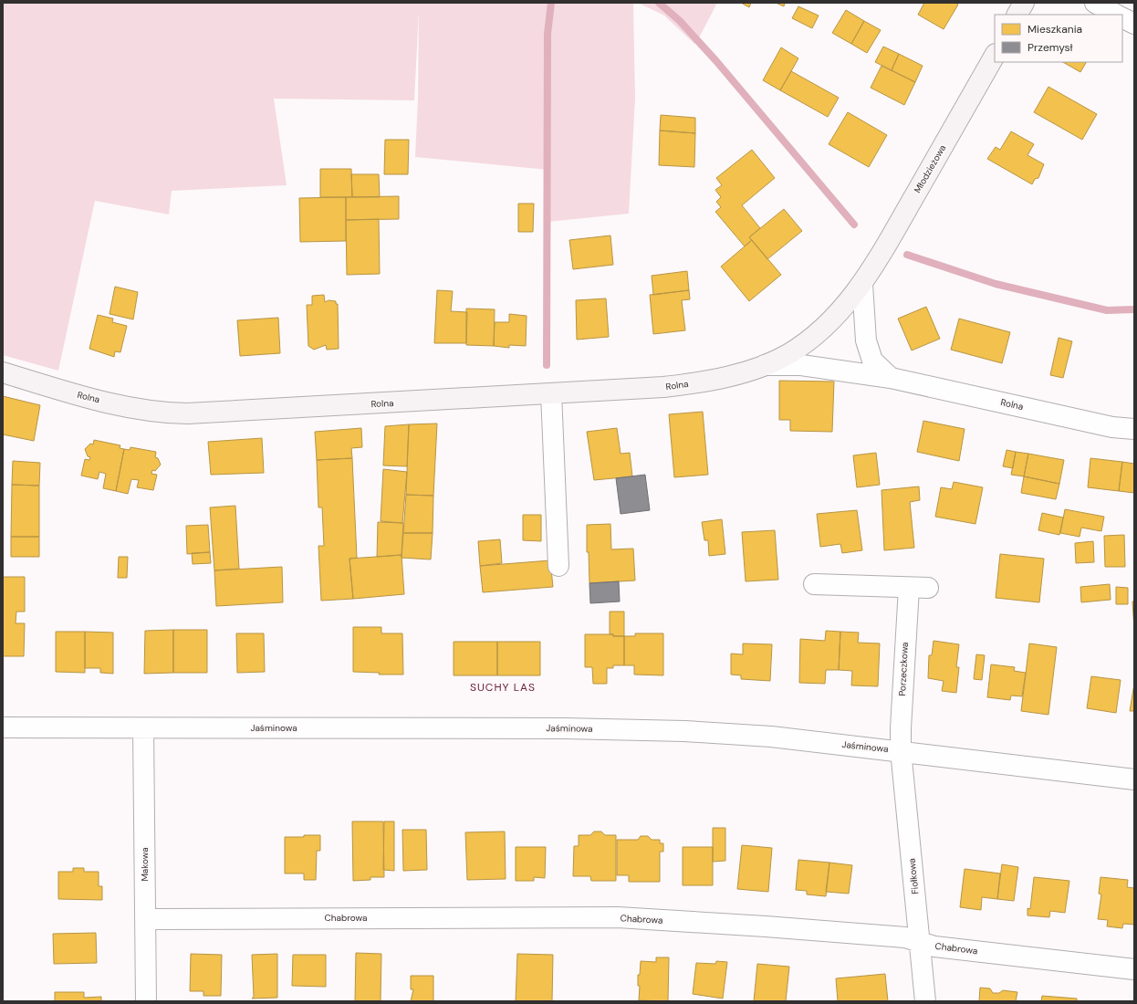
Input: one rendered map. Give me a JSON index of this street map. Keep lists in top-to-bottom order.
{
  "streets": {
    "street": [
      "Młodzieżowa",
      "Rolna",
      "Porzeczkowa",
      "Jaśminowa",
      "Makowa",
      "Fiołkowa",
      "Chabrowa"
    ]
  },
  "crossings": [
    ["Młodzieżowa", "Rolna"],
    ["Porzeczkowa", "Jaśminowa"],
    ["Porzeczkowa", "Fiołkowa"],
    ["Jaśminowa", "Makowa"],
    ["Jaśminowa", "Fiołkowa"],
    ["Makowa", "Chabrowa"],
    ["Fiołkowa", "Chabrowa"]
  ],
  "districts": ["SUCHY LAS"],
  "legend": ["Mieszkania", "Przemysł"]
}
